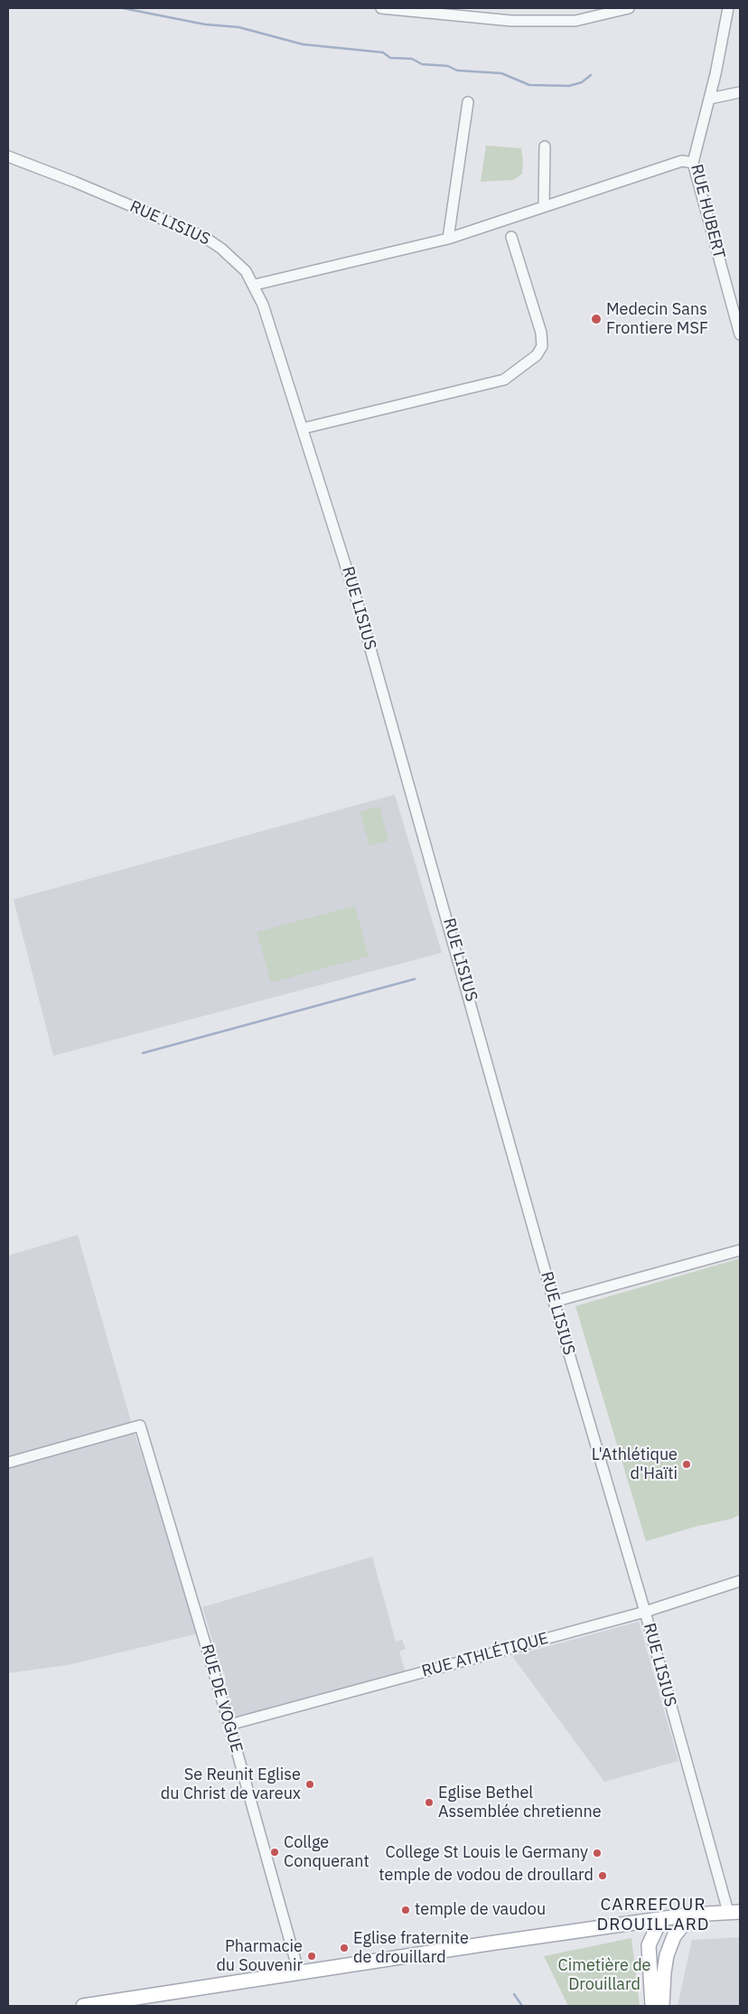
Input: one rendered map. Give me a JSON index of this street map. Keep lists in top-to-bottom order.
{
  "streets": {
    "street": [
      "RUE HUBERT",
      "RUE LISIUS",
      "RUE ATHLÉTIQUE",
      "RUE DE VOGUE"
    ]
  },
  "crossings": [
    ["RUE LISIUS", "RUE ATHLÉTIQUE"],
    ["RUE ATHLÉTIQUE", "RUE DE VOGUE"]
  ],
  "districts": ["CARREFOUR DROUILLARD"],
  "parks": ["Cimetière de Drouillard"],
  "places": [
    "Medecin Sans Frontiere MSF",
    "L'Athlétique d'Haïti",
    "Se Reunit Eglise du Christ de vareux",
    "Eglise Bethel Assemblée chretienne",
    "Collge Conquerant",
    "College St Louis le Germany",
    "temple de vodou de droullard",
    "temple de vaudou",
    "Eglise fraternite de drouillard",
    "Pharmacie du Souvenir"
  ]
}
